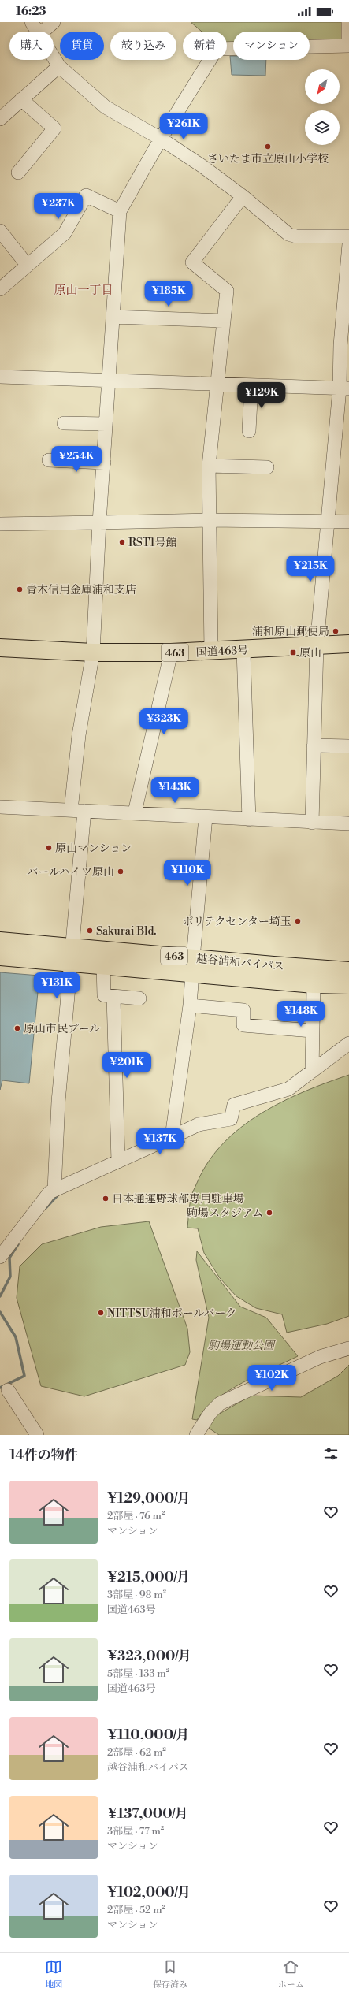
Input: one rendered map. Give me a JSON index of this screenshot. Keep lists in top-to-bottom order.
{
  "streets": {
    "highway": ["国道463号", "463", "越谷浦和バイパス"]
  },
  "districts": ["原山一丁目"],
  "parks": ["駒場運動公園"],
  "places": {
    "other": [
      "さいたま市立原山小学校",
      "RST1号館",
      "青木信用金庫浦和支店",
      "浦和原山郵便局",
      "原山マンション",
      "パールハイツ原山",
      "ポリテクセンター埼玉",
      "Sakurai Bld.",
      "原山市民プール",
      "日本通運野球部専用駐車場",
      "駒場スタジアム",
      "NITTSU浦和ボールパーク"
    ],
    "transit": ["原山"]
  },
  "north": "bottom left",
  "page": {
    "status": "16:23",
    "chip": [
      "購入",
      "賃貸",
      "絞り込み",
      "新着",
      "マンション"
    ],
    "price": [
      "¥261K",
      "¥237K",
      "¥185K",
      "¥129K",
      "¥254K",
      "¥215K",
      "¥323K",
      "¥143K",
      "¥110K",
      "¥131K",
      "¥148K",
      "¥201K",
      "¥137K",
      "¥102K"
    ],
    "heading": "14件の物件",
    "list": [
      {
        "name": "¥129,000/月",
        "note": "2部屋 · 76 m² · マンション"
      },
      {
        "name": "¥215,000/月",
        "note": "3部屋 · 98 m² · 国道463号"
      },
      {
        "name": "¥323,000/月",
        "note": "5部屋 · 133 m² · 国道463号"
      },
      {
        "name": "¥110,000/月",
        "note": "2部屋 · 62 m² · 越谷浦和バイパス"
      },
      {
        "name": "¥137,000/月",
        "note": "3部屋 · 77 m² · マンション"
      },
      {
        "name": "¥102,000/月",
        "note": "2部屋 · 52 m² · マンション"
      }
    ],
    "tabs": ["地図", "保存済み", "ホーム"]
  }
}
